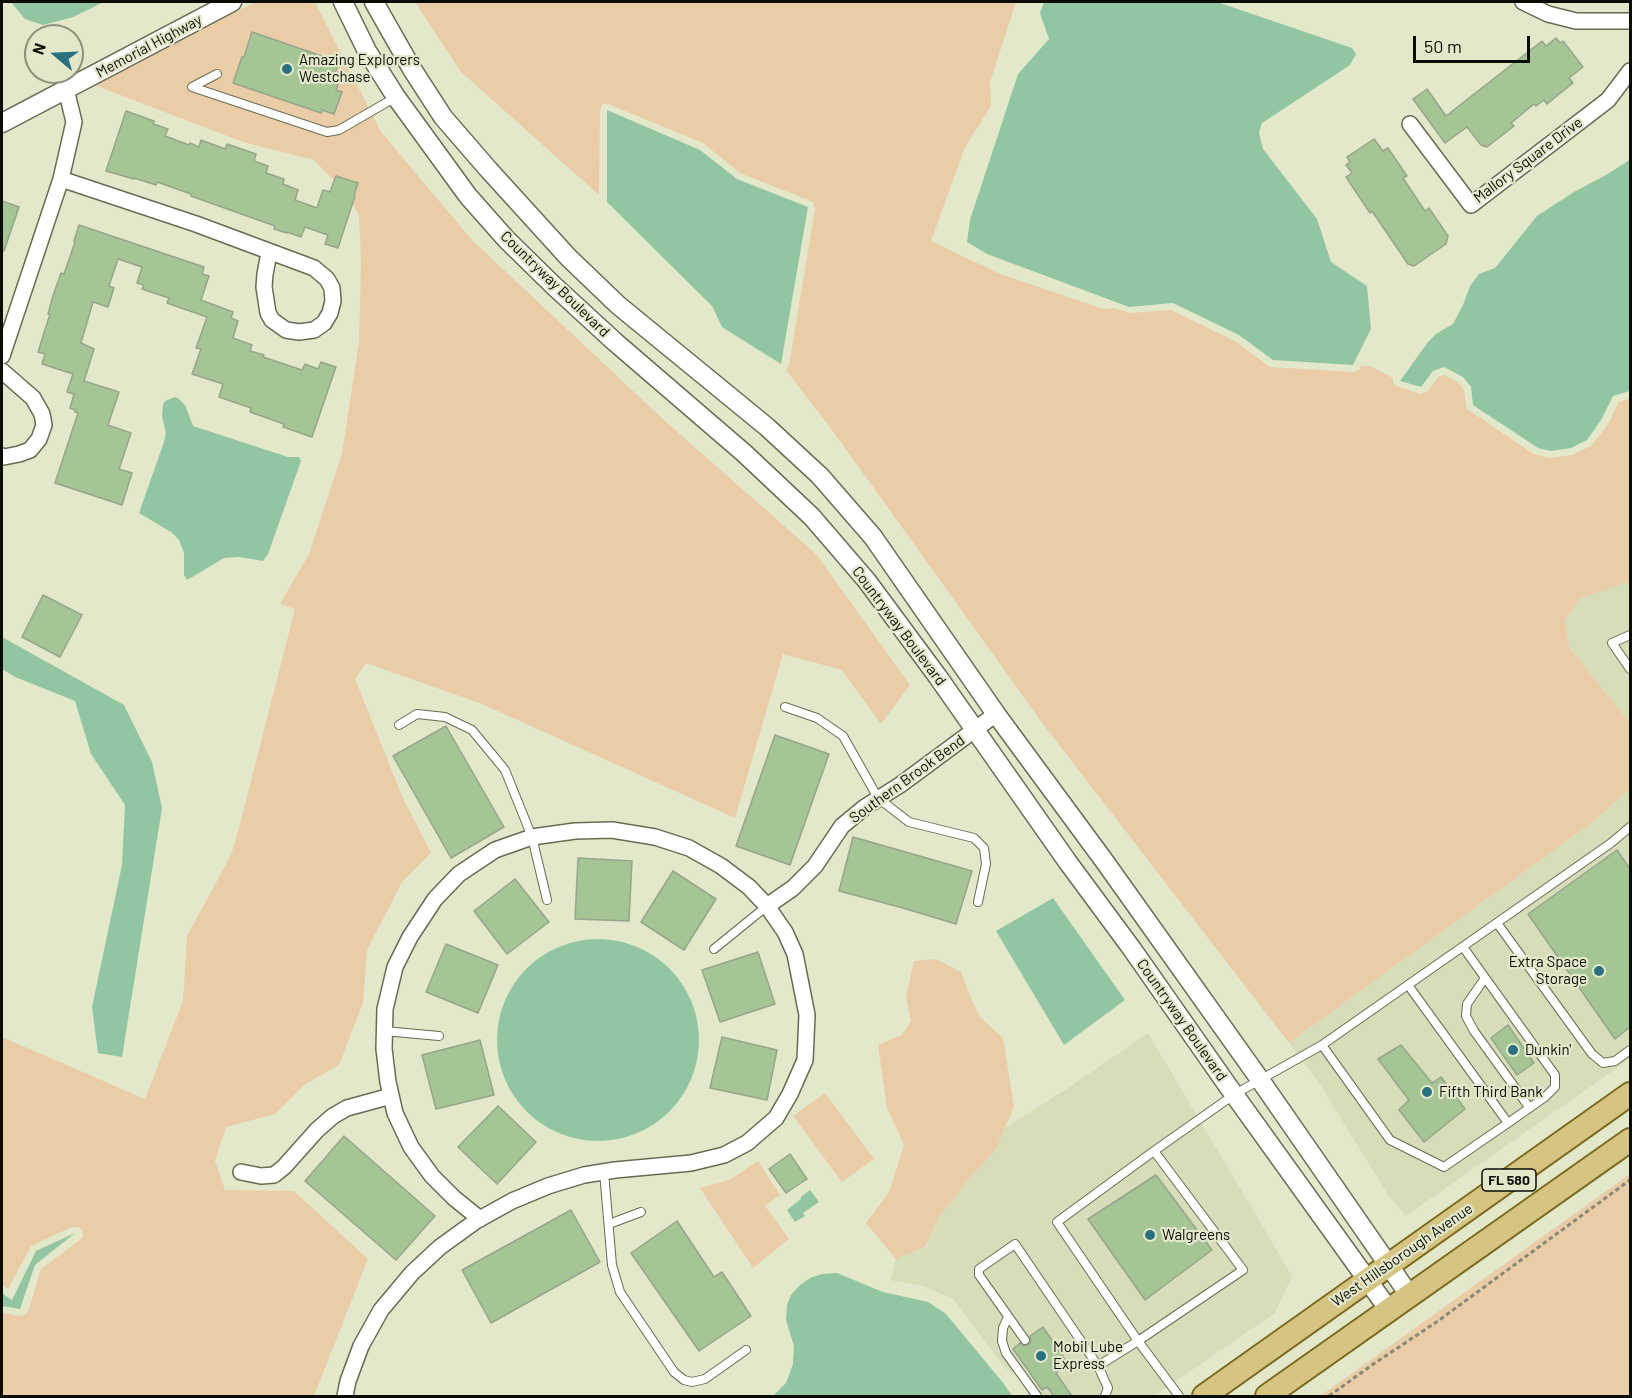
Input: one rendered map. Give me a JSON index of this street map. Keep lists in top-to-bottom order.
{
  "streets": {
    "main road": ["FL 580", "West Hillsborough Avenue"],
    "street": [
      "Memorial Highway",
      "Mallory Square Drive",
      "Countryway Boulevard",
      "Southern Brook Bend"
    ]
  },
  "crossings": [
    ["Countryway Boulevard", "Southern Brook Bend"],
    ["Countryway Boulevard", "FL 580"],
    ["Countryway Boulevard", "West Hillsborough Avenue"]
  ],
  "places": [
    "Amazing Explorers Westchase",
    "Extra Space Storage",
    "Dunkin'",
    "Fifth Third Bank",
    "Walgreens",
    "Mobil Lube Express"
  ],
  "scale_bar": "50 m",
  "north": "left"
}
